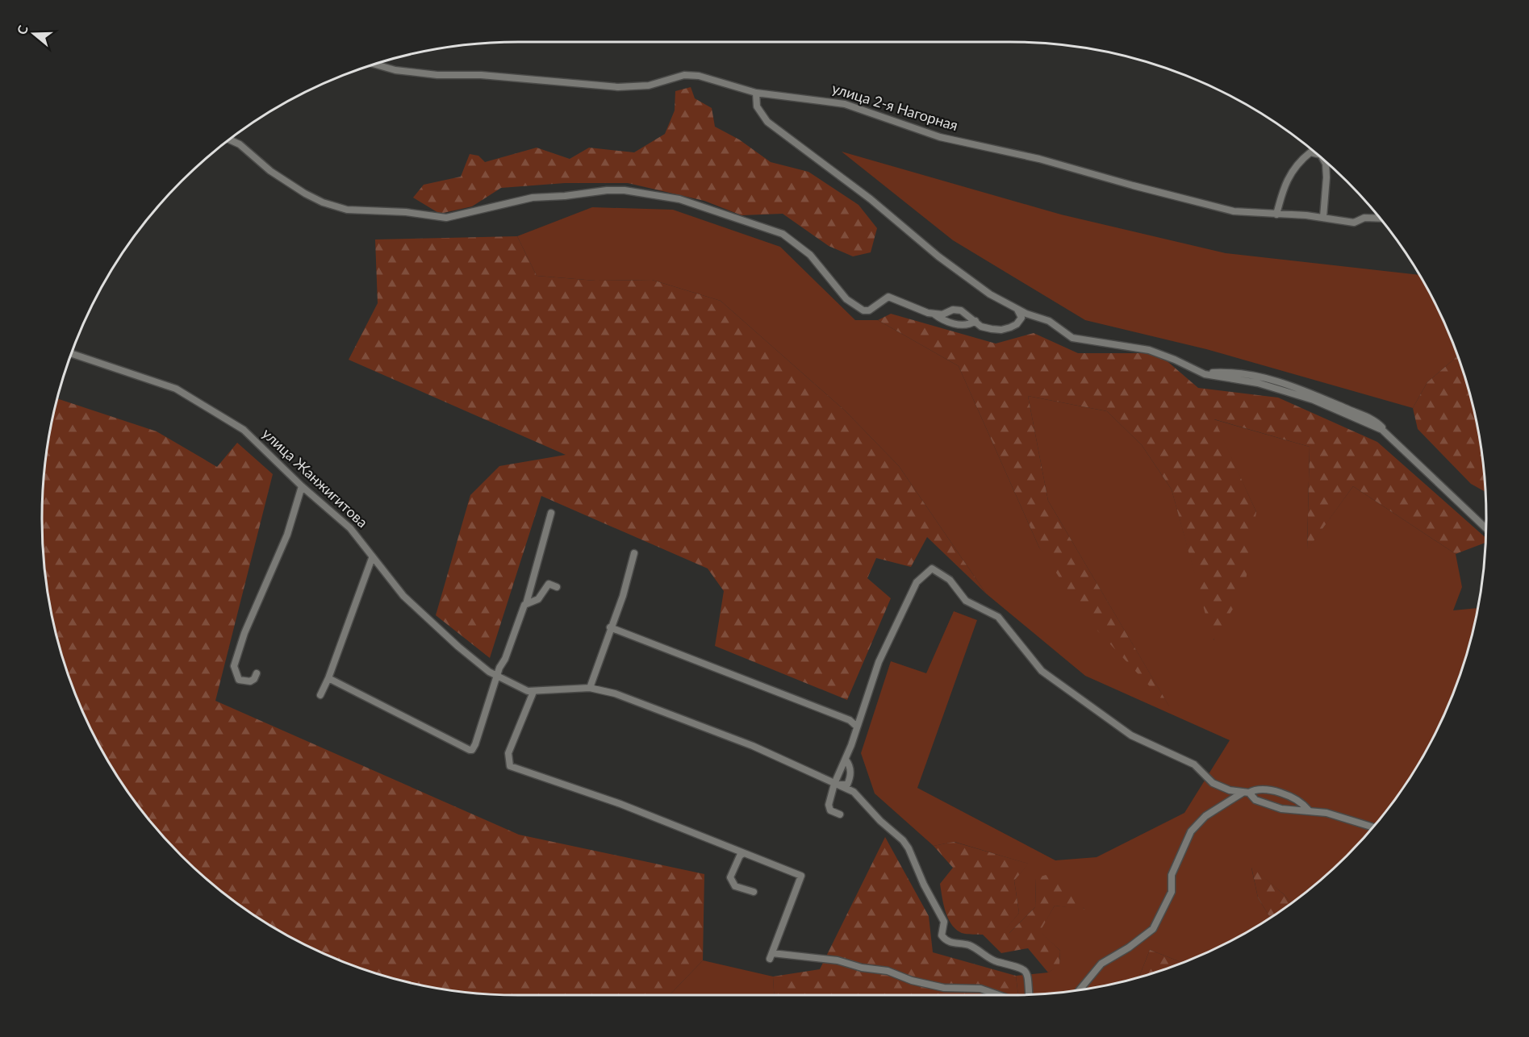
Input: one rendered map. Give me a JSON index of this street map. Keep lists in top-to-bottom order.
{
  "streets": {
    "street": ["улица 2-я Нагорная", "улица Жанжигитова"]
  },
  "north": "left"
}
